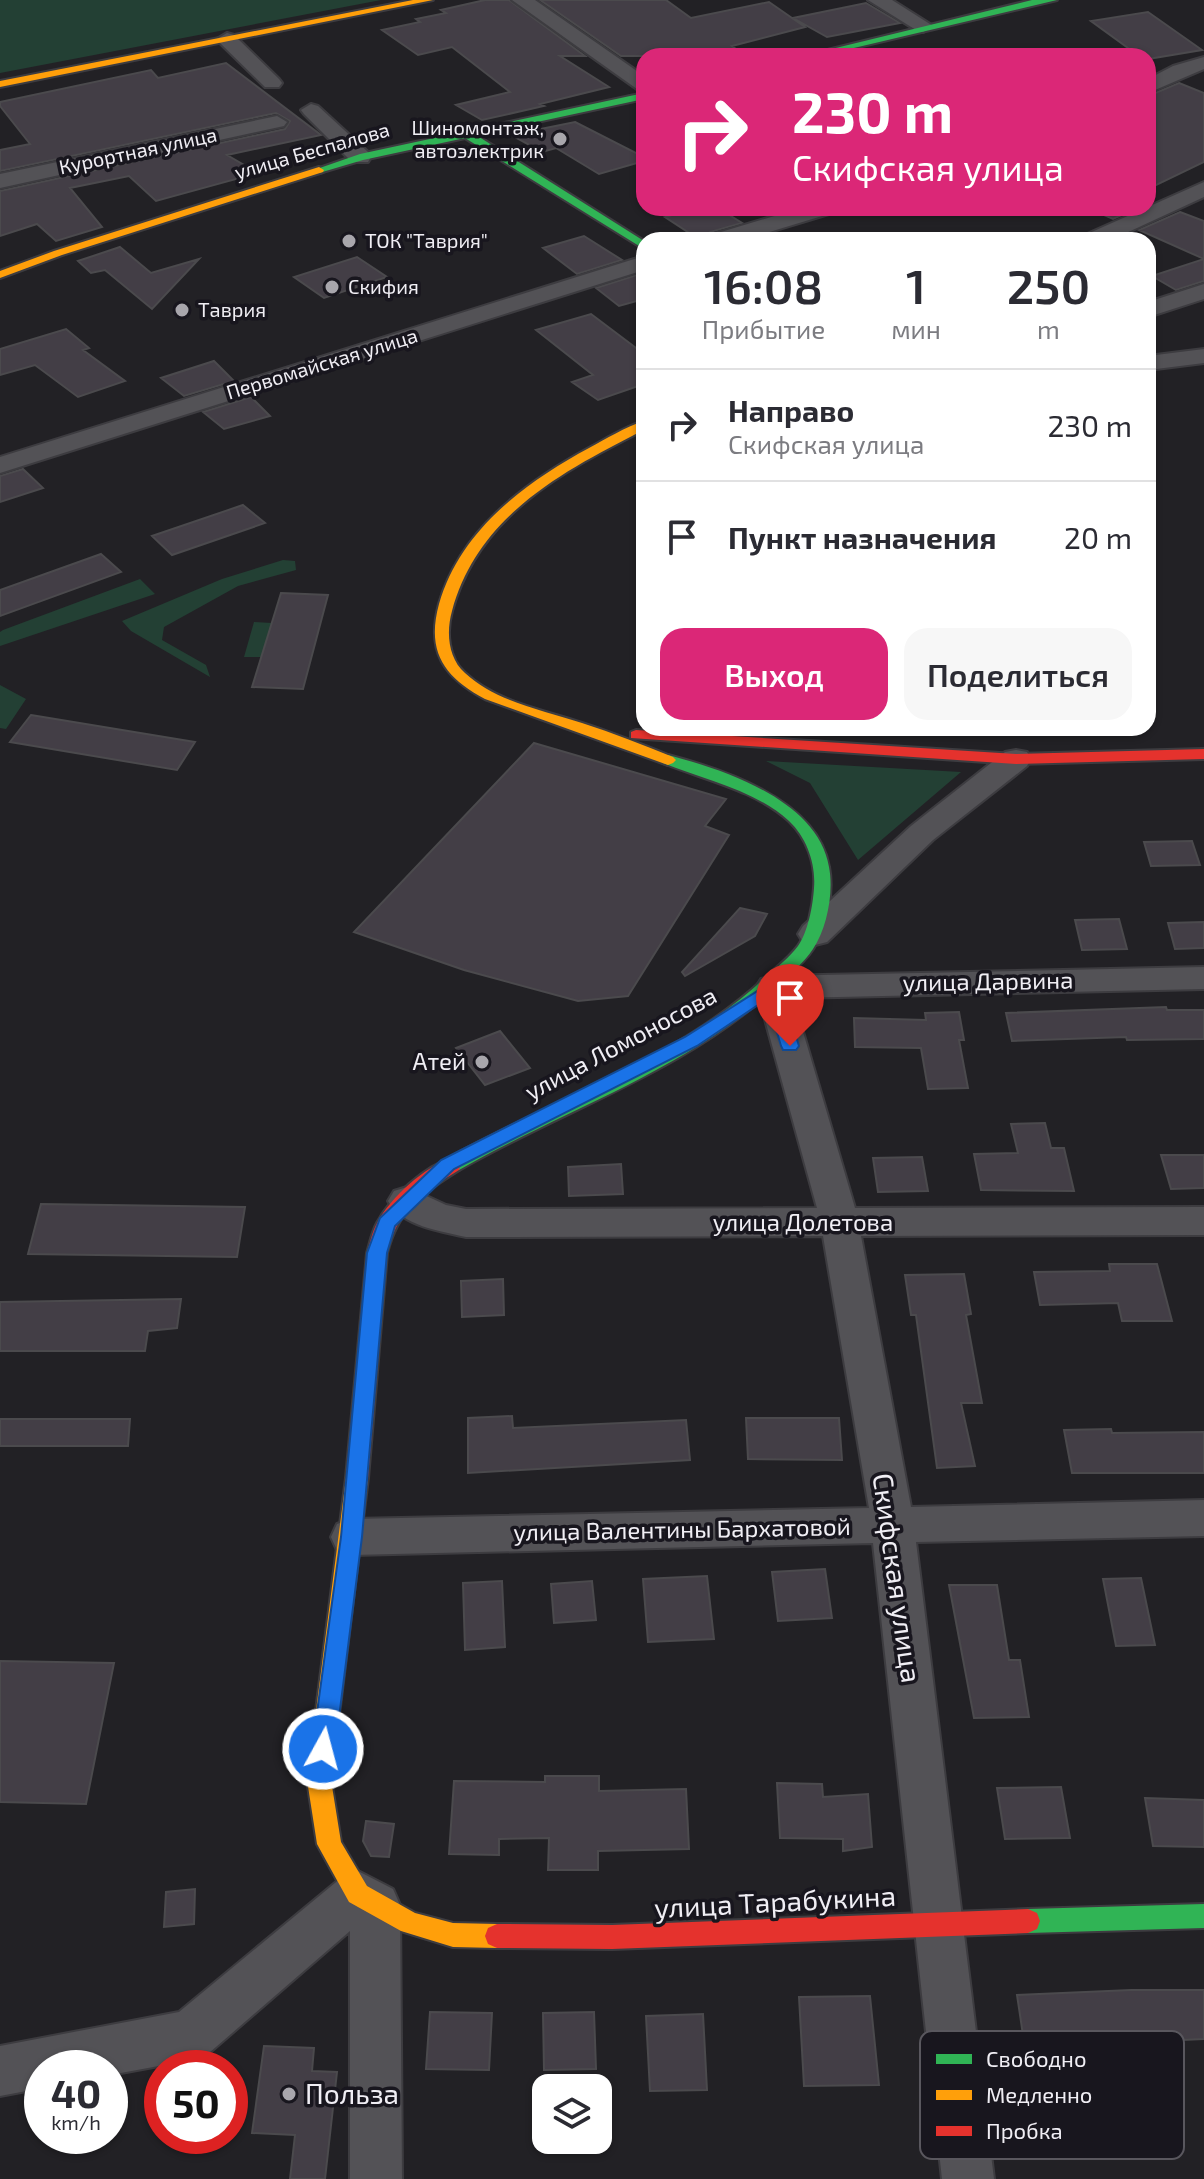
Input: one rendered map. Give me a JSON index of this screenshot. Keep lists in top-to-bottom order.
{
  "streets": {
    "main road": ["улица Беспалова", "улица Ломоносова", "улица Тарабукина"],
    "street": [
      "Курортная улица",
      "Первомайская улица",
      "улица Дарвина",
      "улица Долетова",
      "улица Валентины Бархатовой",
      "Скифская улица"
    ]
  },
  "crossings": [
    ["улица Дарвина", "улица Ломоносова"],
    ["улица Дарвина", "Скифская улица"],
    ["улица Ломоносова", "улица Долетова"],
    ["улица Ломоносова", "улица Валентины Бархатовой"],
    ["улица Ломоносова", "Скифская улица"],
    ["улица Ломоносова", "улица Тарабукина"],
    ["улица Долетова", "Скифская улица"],
    ["улица Валентины Бархатовой", "Скифская улица"],
    ["Скифская улица", "улица Тарабукина"]
  ],
  "places": [
    "Шиномонтаж, автоэлектрик",
    "ТОК \"Таврия\"",
    "Скифия",
    "Таврия",
    "Атей",
    "Польза"
  ],
  "legend": ["Свободно", "Медленно", "Пробка"],
  "page": {
    "turn": ["230 m", "Скифская улица"],
    "eta": [
      "16:08",
      "Прибытие",
      "1",
      "мин",
      "250",
      "m"
    ],
    "list": [
      {
        "name": "Направо",
        "note": "Скифская улица",
        "value": "230 m"
      },
      {
        "name": "Пункт назначения",
        "value": "20 m"
      }
    ],
    "buttons": ["Выход", "Поделиться"],
    "speed": "40 km/h",
    "limit": "50"
  }
}
